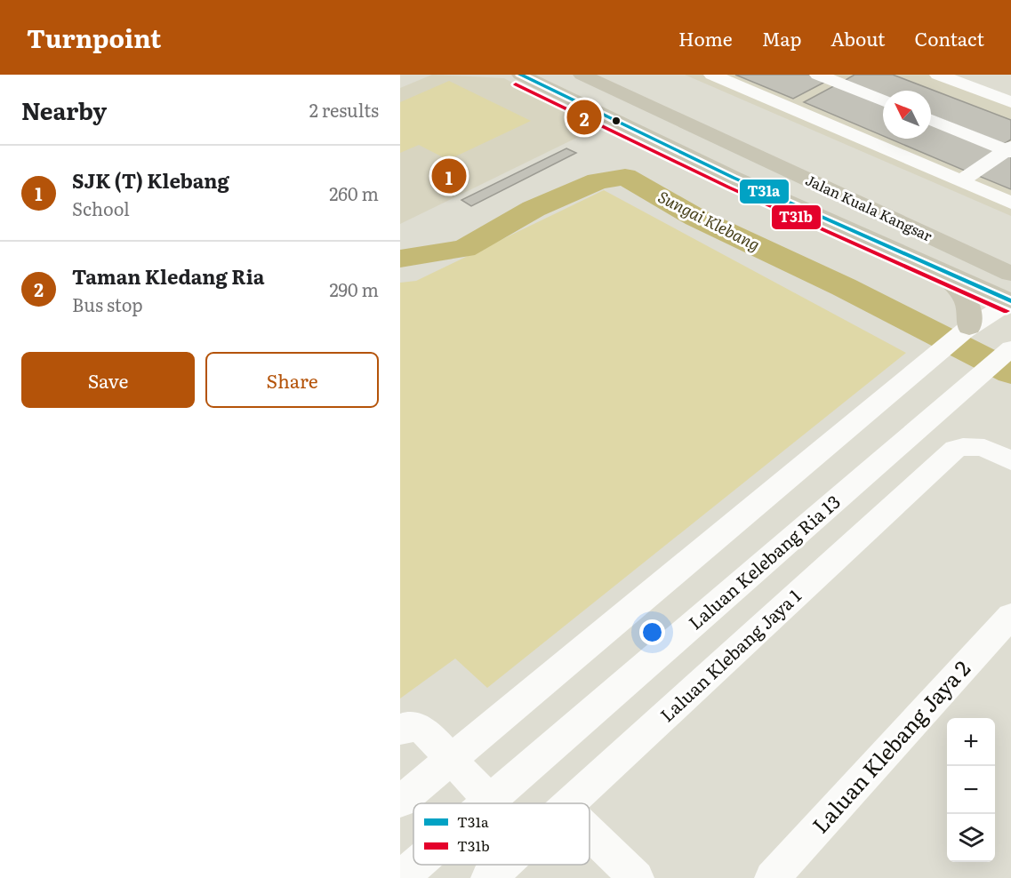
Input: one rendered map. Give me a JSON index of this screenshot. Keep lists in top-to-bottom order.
{
  "streets": {
    "highway": ["Jalan Kuala Kangsar"],
    "street": ["Laluan Kelebang Ria 13", "Laluan Klebang Jaya 1", "Laluan Klebang Jaya 2"]
  },
  "water": ["Sungai Klebang"],
  "lines": ["transit line T31a", "transit line T31b"],
  "legend": ["T31a", "T31b"],
  "north": "top left",
  "page": {
    "header": "Turnpoint",
    "nav": [
      "Home",
      "Map",
      "About",
      "Contact"
    ],
    "heading": ["Nearby", "2 results"],
    "pins": ["2", "1"],
    "list": [
      {
        "mark": "1",
        "name": "SJK (T) Klebang",
        "note": "School",
        "value": "260 m"
      },
      {
        "mark": "2",
        "name": "Taman Kledang Ria",
        "note": "Bus stop",
        "value": "290 m"
      }
    ],
    "buttons": ["Save", "Share"],
    "map_buttons": ["+", "−"]
  }
}
